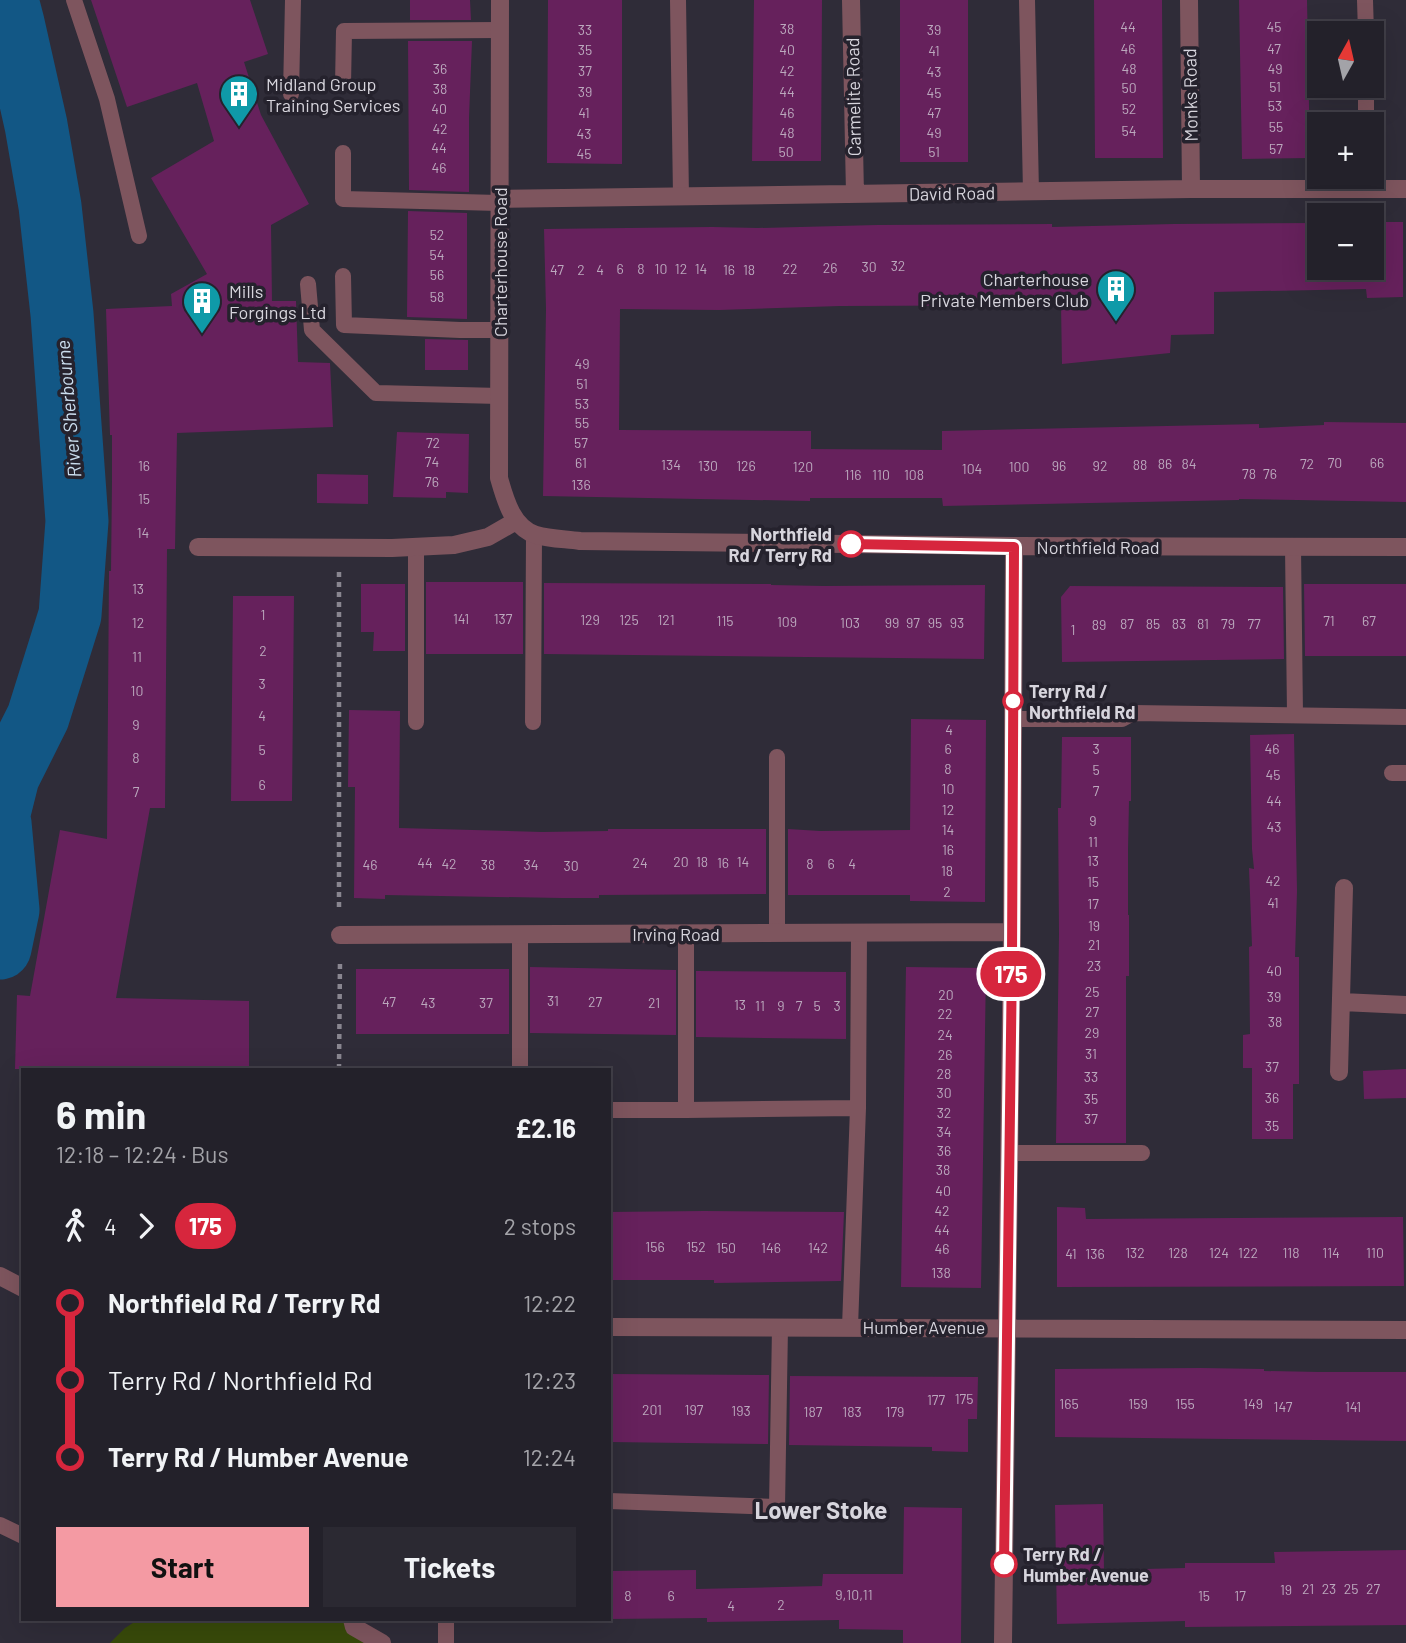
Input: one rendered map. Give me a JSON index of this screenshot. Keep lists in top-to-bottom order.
{
  "streets": {
    "street": [
      "Monks Road",
      "Carmelite Road",
      "David Road",
      "Charterhouse Road",
      "Northfield Road",
      "Irving Road",
      "Humber Avenue"
    ]
  },
  "crossings": [
    ["Monks Road", "David Road"],
    ["Carmelite Road", "David Road"],
    ["David Road", "Charterhouse Road"]
  ],
  "districts": ["Lower Stoke"],
  "water": ["River Sherbourne"],
  "places": {
    "building": ["Midland Group Training Services", "Charterhouse Private Members Club", "Mills Forgings Ltd"],
    "other": ["Northfield Rd / Terry Rd", "Terry Rd / Northfield Rd", "Terry Rd / Humber Avenue"]
  },
  "lines": ["bus line 175"],
  "house_numbers": [
    "44",
    "45",
    "38",
    "33",
    "39",
    "46",
    "47",
    "35",
    "40",
    "41",
    "36",
    "48",
    "49",
    "37",
    "42",
    "43",
    "51",
    "50",
    "38",
    "39",
    "44",
    "45",
    "53",
    "40",
    "52",
    "41",
    "46",
    "47",
    "55",
    "42",
    "54",
    "48",
    "49",
    "43",
    "44",
    "57",
    "50",
    "51",
    "45",
    "46",
    "52",
    "54",
    "32",
    "30",
    "26",
    "6",
    "8",
    "10",
    "12",
    "14",
    "22",
    "47",
    "2",
    "4",
    "16",
    "18",
    "56",
    "58",
    "49",
    "51",
    "53",
    "55",
    "72",
    "57",
    "74",
    "61",
    "70",
    "66",
    "86",
    "84",
    "72",
    "134",
    "88",
    "16",
    "130",
    "126",
    "96",
    "92",
    "120",
    "100",
    "104",
    "78",
    "76",
    "116",
    "110",
    "108",
    "76",
    "136",
    "15",
    "14",
    "13",
    "1",
    "141",
    "137",
    "129",
    "125",
    "121",
    "115",
    "71",
    "67",
    "109",
    "12",
    "103",
    "99",
    "97",
    "95",
    "93",
    "87",
    "85",
    "83",
    "81",
    "79",
    "77",
    "89",
    "1",
    "2",
    "11",
    "3",
    "10",
    "4",
    "9",
    "4",
    "6",
    "3",
    "46",
    "5",
    "8",
    "8",
    "5",
    "45",
    "6",
    "10",
    "7",
    "7",
    "44",
    "12",
    "9",
    "43",
    "14",
    "11",
    "16",
    "13",
    "20",
    "18",
    "14",
    "44",
    "24",
    "16",
    "42",
    "8",
    "6",
    "4",
    "46",
    "38",
    "34",
    "30",
    "18",
    "42",
    "15",
    "2",
    "41",
    "17",
    "19",
    "21",
    "23",
    "40",
    "25",
    "20",
    "39",
    "31",
    "47",
    "27",
    "43",
    "37",
    "21",
    "13",
    "11",
    "9",
    "7",
    "5",
    "3",
    "27",
    "22",
    "38",
    "29",
    "24",
    "31",
    "26",
    "37",
    "28",
    "33",
    "30",
    "36",
    "35",
    "32",
    "37",
    "35",
    "34",
    "36",
    "38",
    "40",
    "42",
    "44",
    "156",
    "152",
    "150",
    "146",
    "142",
    "46",
    "132",
    "128",
    "124",
    "122",
    "118",
    "114",
    "110",
    "41",
    "136",
    "138",
    "175",
    "177",
    "165",
    "159",
    "155",
    "149",
    "147",
    "141",
    "201",
    "197",
    "193",
    "187",
    "183",
    "179",
    "21",
    "23",
    "25",
    "27",
    "19",
    "9,10,11",
    "8",
    "6",
    "15",
    "17",
    "2",
    "4"
  ],
  "north": "top",
  "page": {
    "on_map": "175",
    "map_buttons": ["+", "−"],
    "heading": ["6 min", "12:18 – 12:24 · Bus", "£2.16"],
    "legs": ["4", "175", "2 stops"],
    "list": [
      {
        "name": "Northfield Rd / Terry Rd",
        "value": "12:22"
      },
      {
        "name": "Terry Rd / Northfield Rd",
        "value": "12:23"
      },
      {
        "name": "Terry Rd / Humber Avenue",
        "value": "12:24"
      }
    ],
    "buttons": ["Start", "Tickets"]
  }
}
